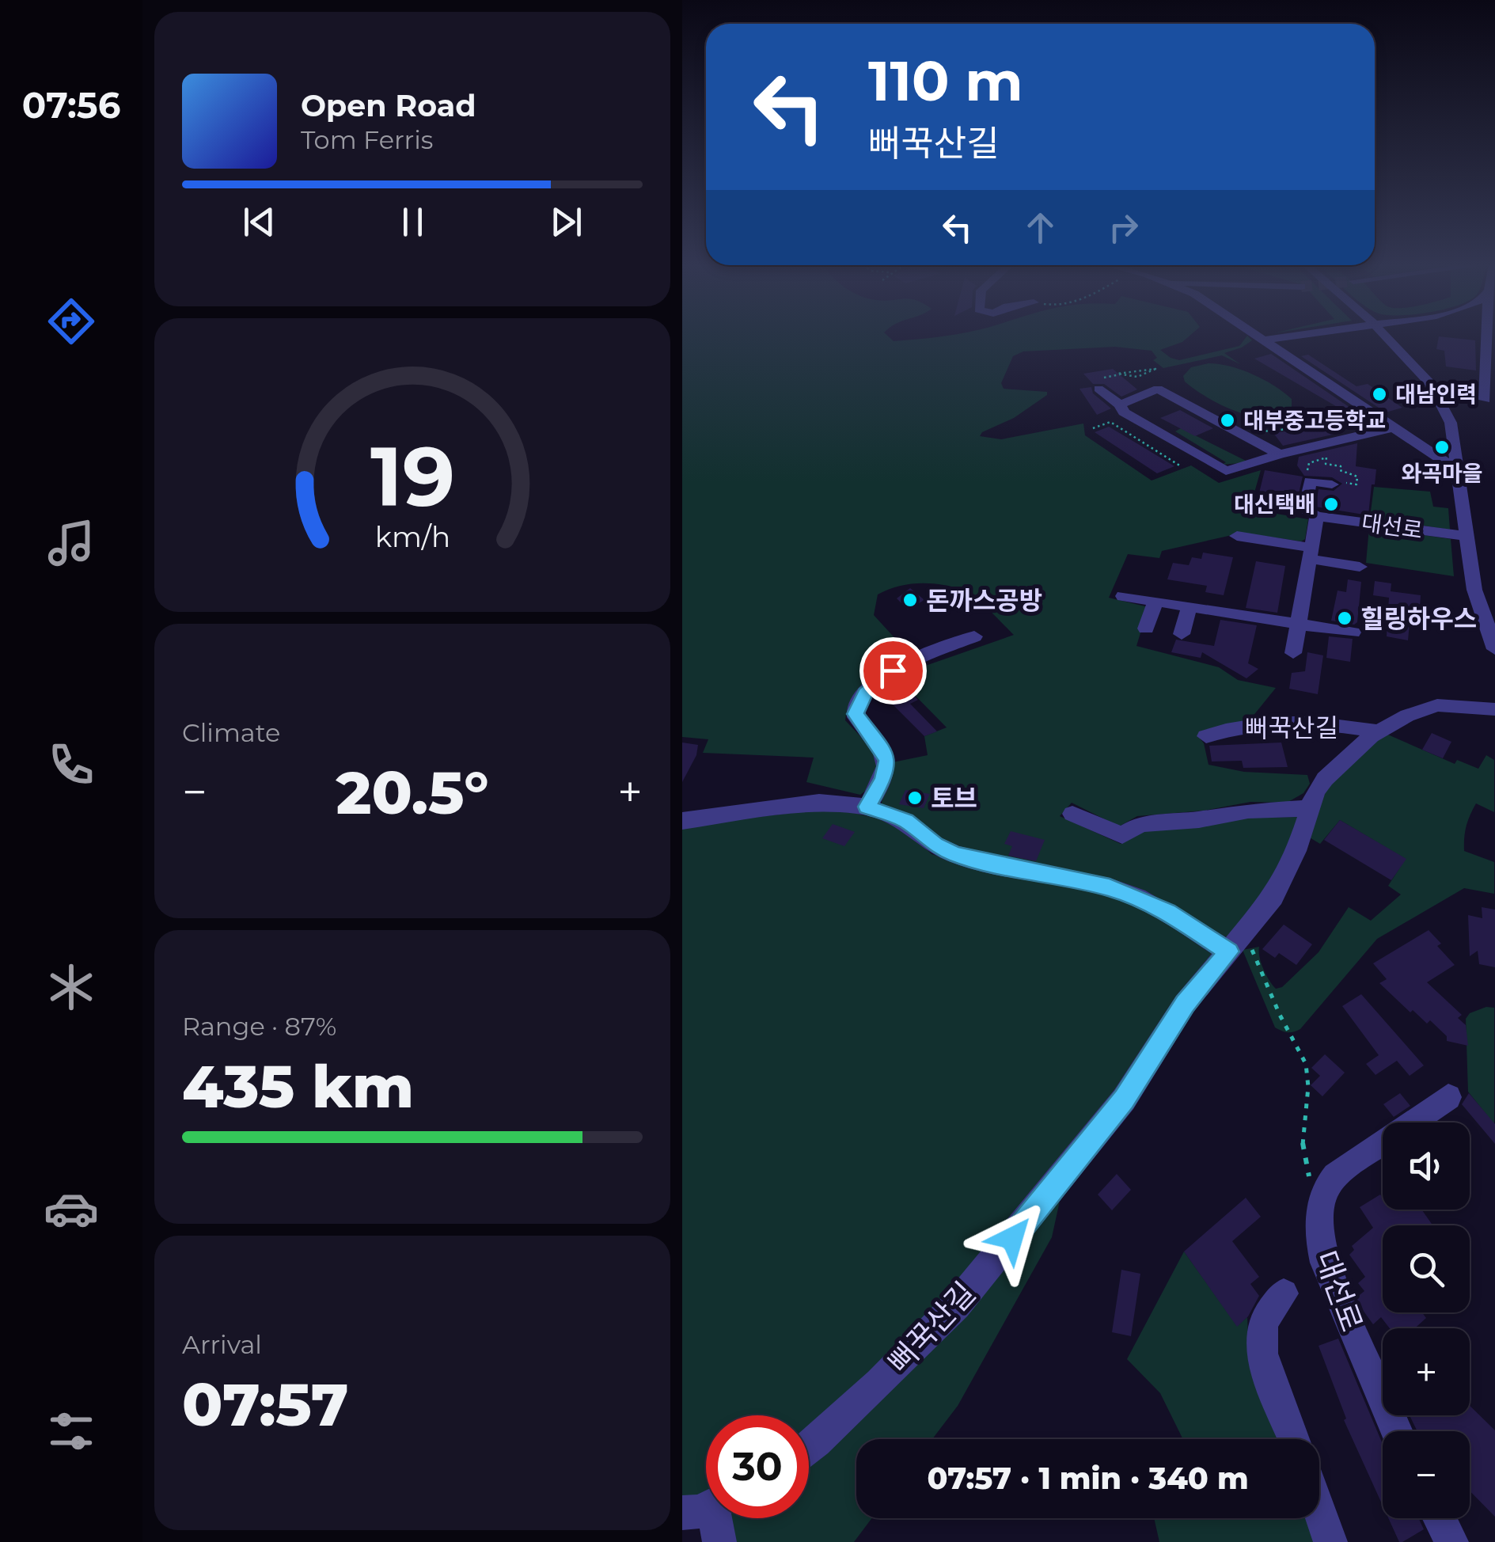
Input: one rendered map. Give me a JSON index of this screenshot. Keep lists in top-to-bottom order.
{
  "streets": {
    "street": ["대선로", "뻐꾹산길"]
  },
  "places": [
    "대남인력",
    "대부중고등학교",
    "와곡마을",
    "대신택배",
    "돈까스공방",
    "힐링하우스",
    "토브"
  ],
  "page": {
    "tabs": "07:56",
    "turn": ["110 m", "뻐꾹산길"],
    "song": ["Open Road", "Tom Ferris"],
    "tile": [
      "Climate",
      ["Range · 87%", "435 km"],
      ["Arrival", "07:57"]
    ],
    "heat": ["−", "20.5°", "+"],
    "map_buttons": ["+", "−"],
    "limit": "30",
    "trip": "07:57 · 1 min · 340 m",
    "gauge": ["19", "km/h"]
  }
}
